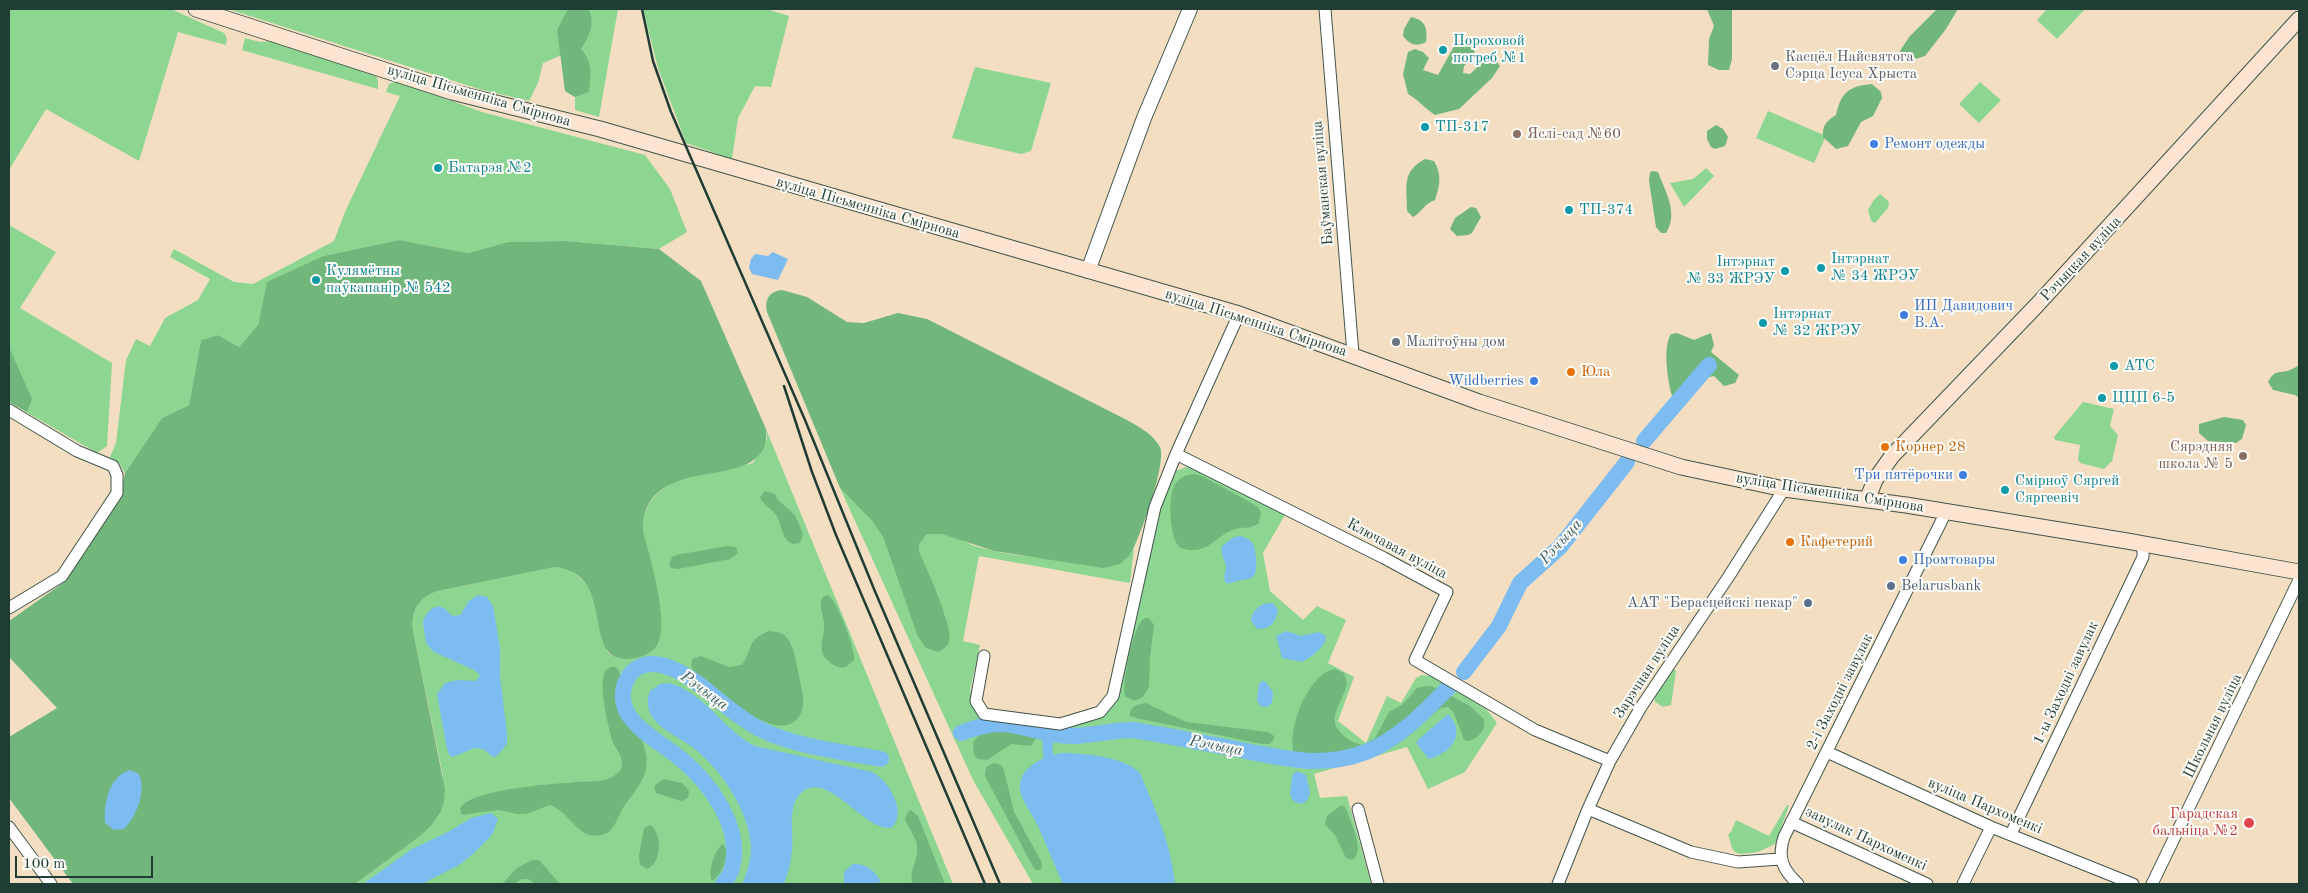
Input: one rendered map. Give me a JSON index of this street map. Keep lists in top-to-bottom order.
{
  "streets": {
    "main road": ["вуліца Пісьменніка Смірнова", "Рэчыцкая вуліца"],
    "street": [
      "Баўманская вуліца",
      "Ключавая вуліца",
      "Зарэчная вуліца",
      "1-ы Заходні завулак",
      "2-і Заходні завулак",
      "Школьная вуліца",
      "вуліца Пархоменкі",
      "завулак Пархоменкі"
    ]
  },
  "crossings": [
    ["вуліца Пісьменніка Смірнова", "Баўманская вуліца"],
    ["вуліца Пісьменніка Смірнова", "Рэчыцкая вуліца"],
    ["вуліца Пісьменніка Смірнова", "Зарэчная вуліца"],
    ["вуліца Пісьменніка Смірнова", "1-ы Заходні завулак"],
    ["вуліца Пісьменніка Смірнова", "2-і Заходні завулак"],
    ["Ключавая вуліца", "Зарэчная вуліца"],
    ["1-ы Заходні завулак", "вуліца Пархоменкі"],
    ["2-і Заходні завулак", "вуліца Пархоменкі"],
    ["2-і Заходні завулак", "завулак Пархоменкі"]
  ],
  "water": ["Рэчыца"],
  "places": [
    "Пороховой погреб №1",
    "Касцёл Найсвятога Сэрца Ісуса Хрыста",
    "ТП-317",
    "Яслі-сад №60",
    "Ремонт одежды",
    "Батарэя №2",
    "ТП-374",
    "Інтэрнат № 34 ЖРЭУ",
    "Інтэрнат № 33 ЖРЭУ",
    "Кулямётны паўкапанір № 542",
    "ИП Давидович В.А.",
    "Інтэрнат № 32 ЖРЭУ",
    "Малітоўны дом",
    "АТС",
    "Юла",
    "Wildberries",
    "ЦЦП 6-5",
    "Корнер 28",
    "Сярэдняя школа № 5",
    "Три пятёрочки",
    "Смірноў Сяргей Сяргеевіч",
    "Кафетерий",
    "Промтовары",
    "Belarusbank",
    "ААТ \"Берасцейскі пекар\"",
    "Гарадская бальніца №2"
  ],
  "scale_bar": "100 m"
}
